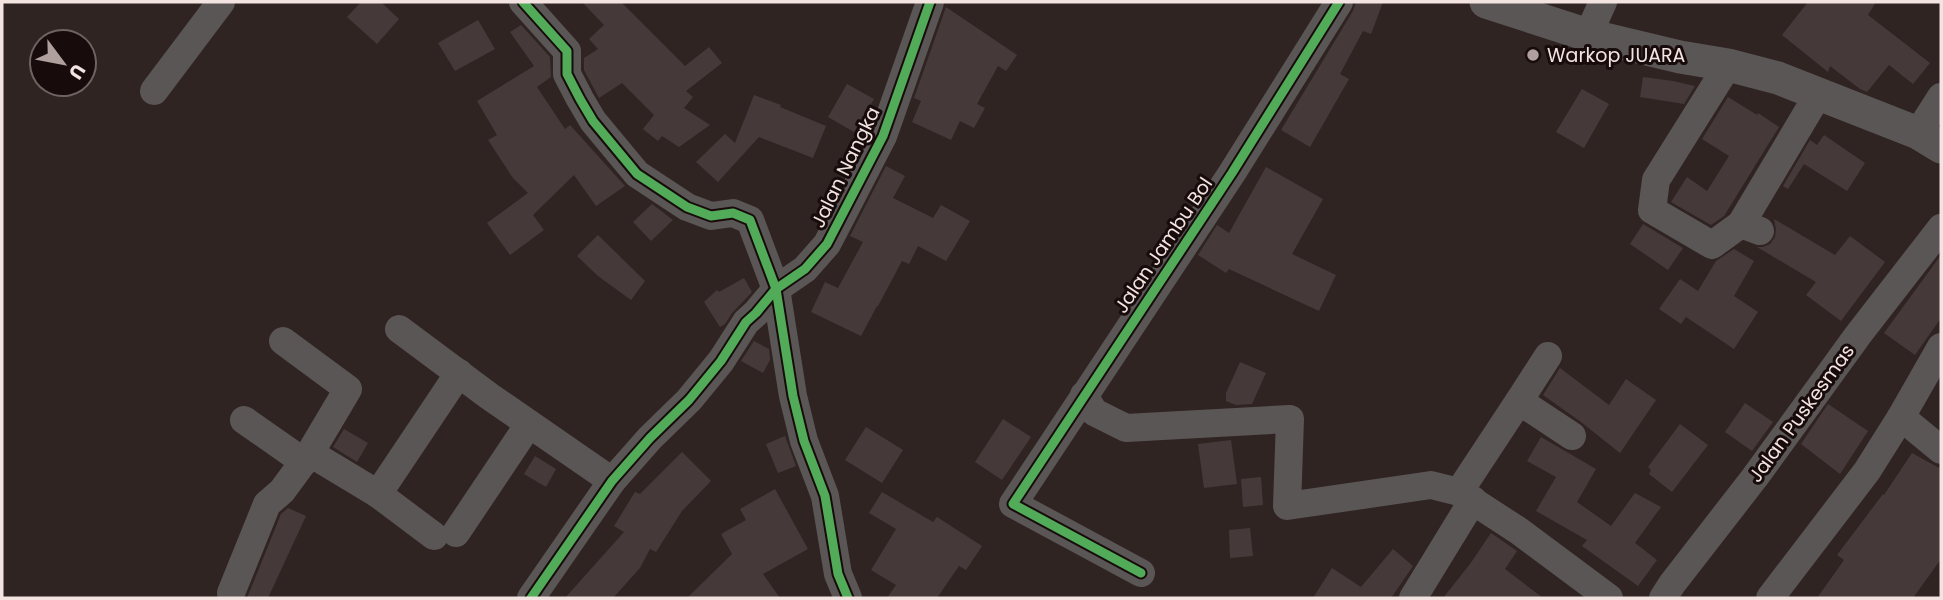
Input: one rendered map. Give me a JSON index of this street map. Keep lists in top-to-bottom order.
{
  "streets": {
    "street": ["Jalan Nangka", "Jalan Jambu Bol", "Jalan Puskesmas"]
  },
  "places": ["Warkop JUARA"],
  "north": "bottom right"
}
